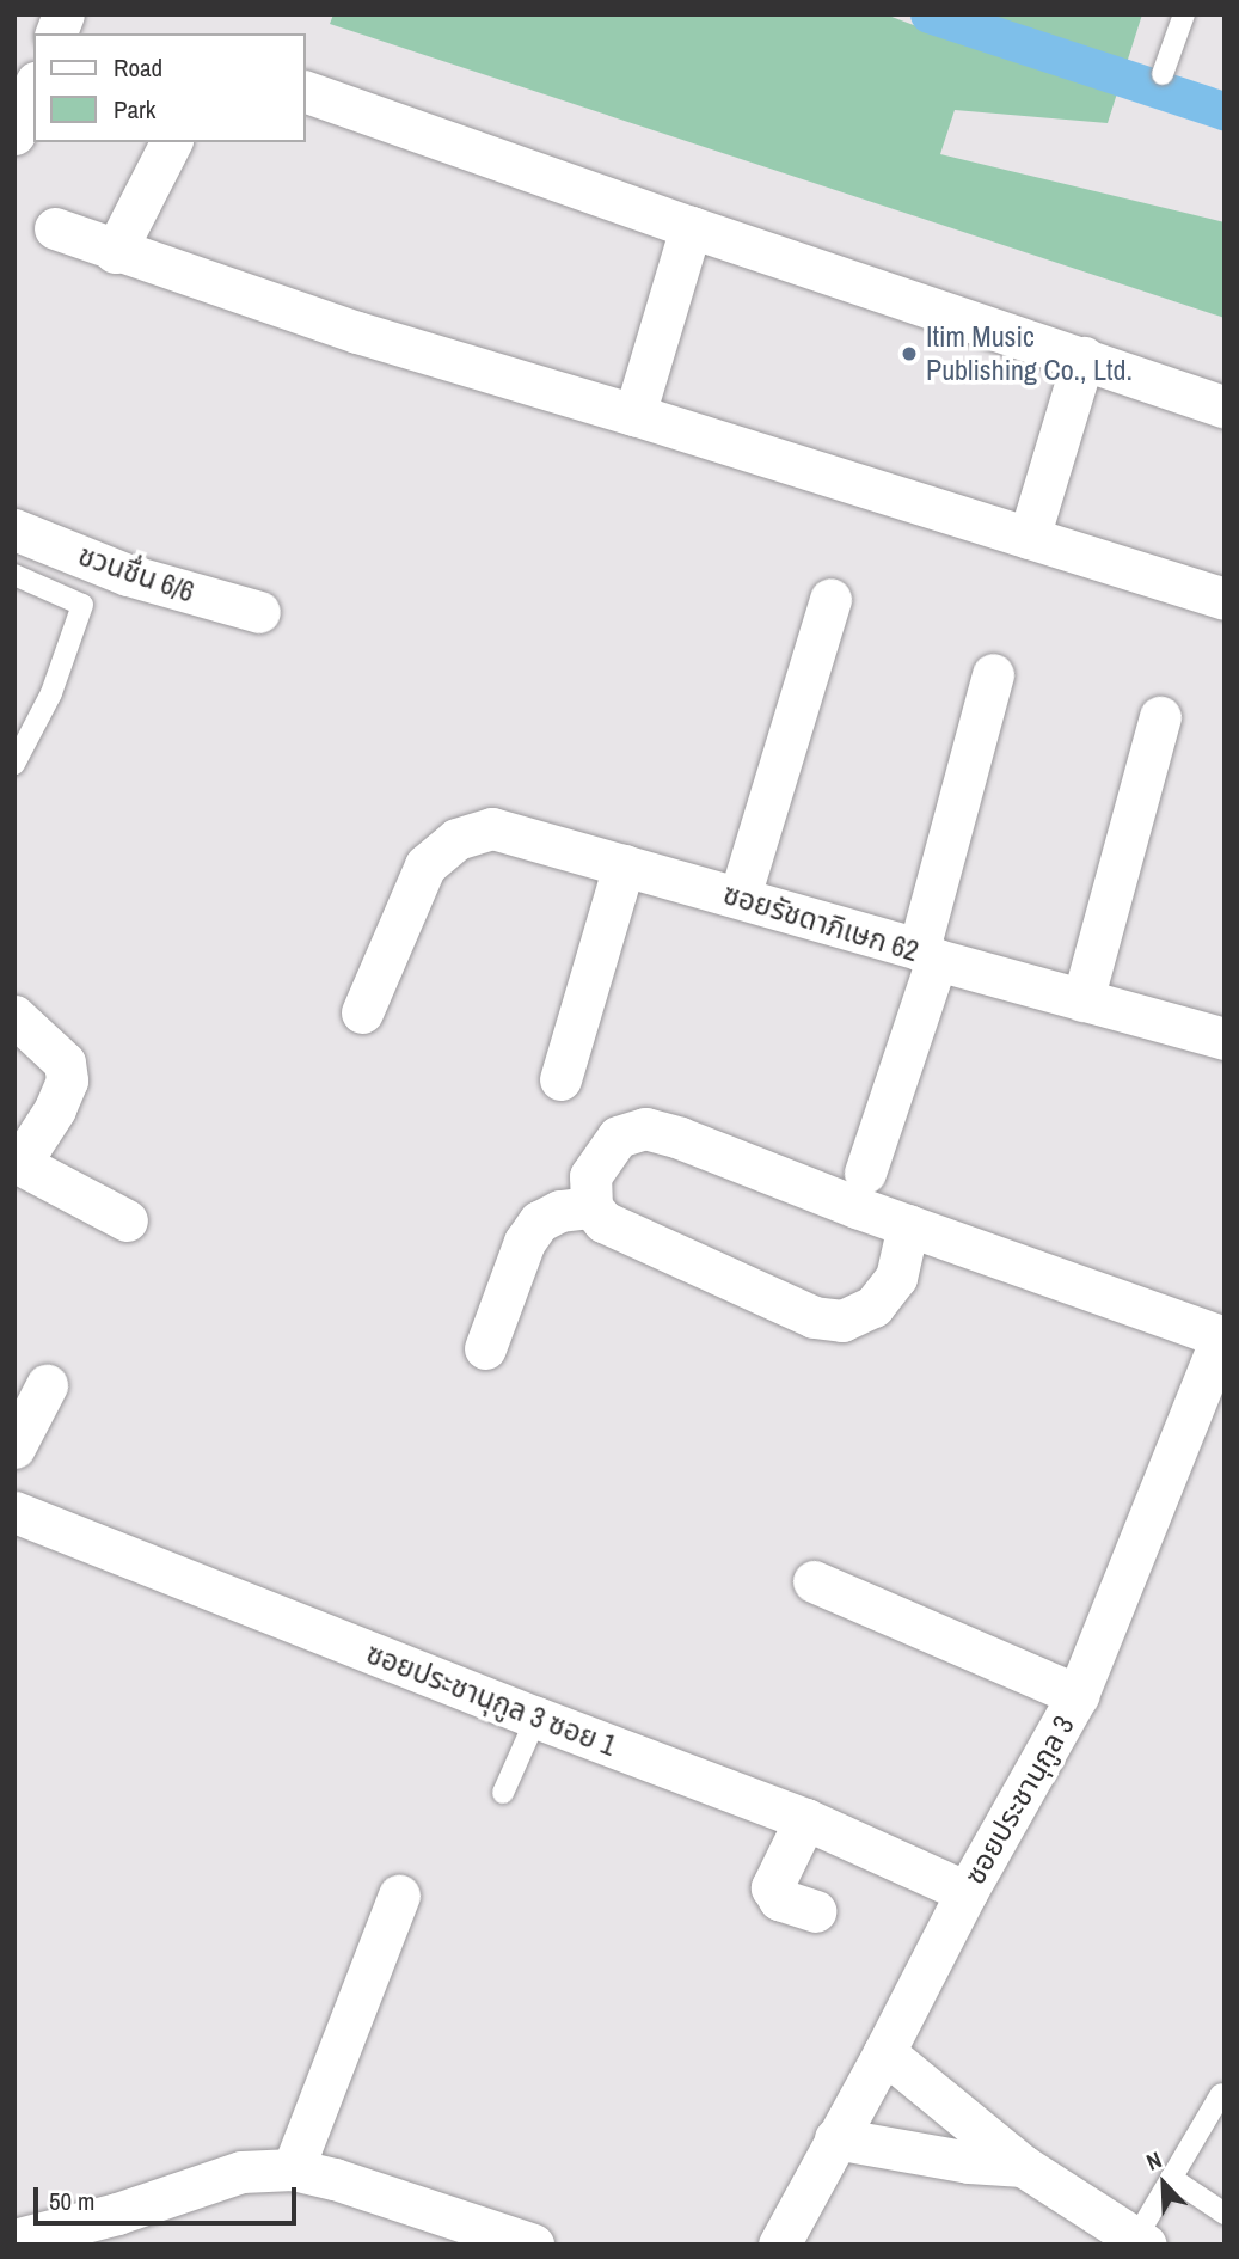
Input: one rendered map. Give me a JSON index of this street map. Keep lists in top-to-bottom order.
{
  "streets": {
    "street": [
      "ชวนชื่น 6/6",
      "ซอยรัชดาภิเษก 62",
      "ซอยประชานุกูล 3 ซอย 1",
      "ซอยประชานุกูล 3"
    ]
  },
  "crossings": [
    ["ซอยประชานุกูล 3 ซอย 1", "ซอยประชานุกูล 3"]
  ],
  "places": ["Itim Music Publishing Co., Ltd."],
  "legend": ["Road", "Park"],
  "scale_bar": "50 m",
  "north": "top left"
}
